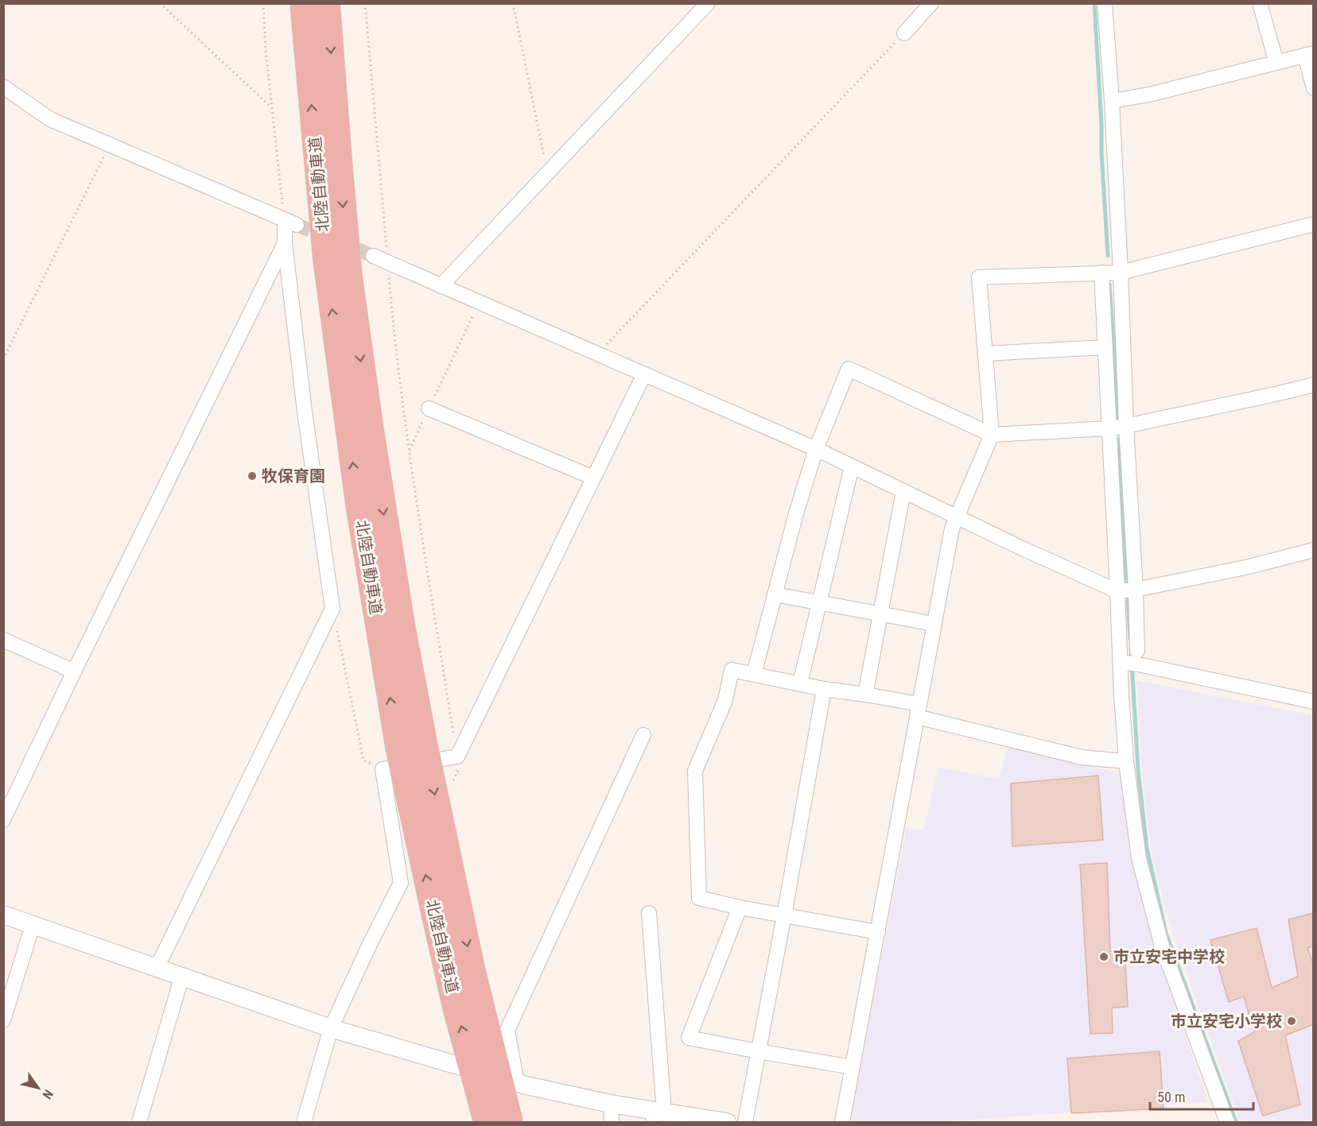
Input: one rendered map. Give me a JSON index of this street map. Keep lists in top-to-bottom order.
{
  "streets": {
    "highway": ["北陸自動車道"]
  },
  "places": ["牧保育園", "市立安宅中学校", "市立安宅小学校"],
  "scale_bar": "50 m",
  "north": "bottom right"
}
